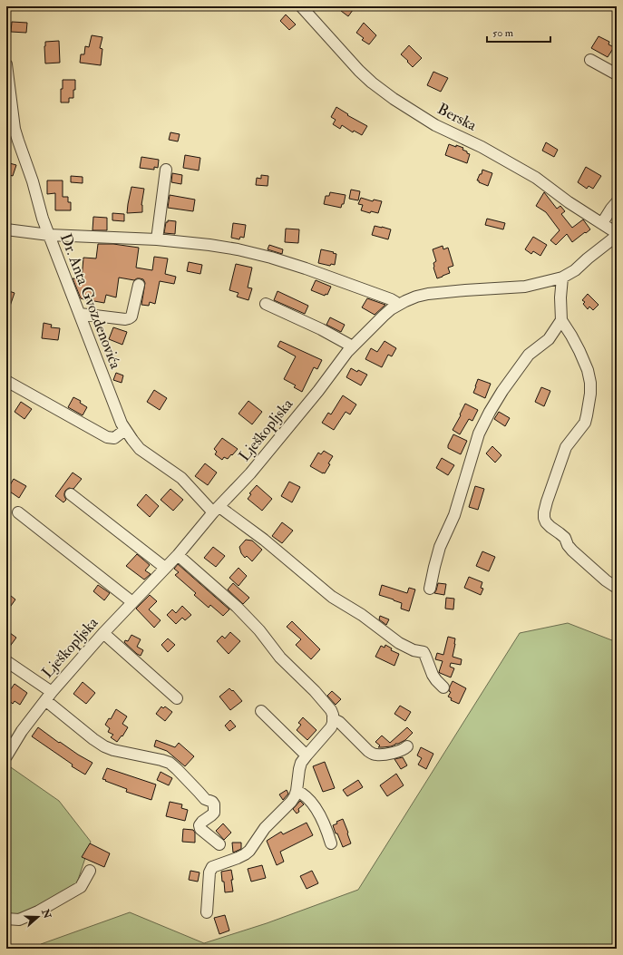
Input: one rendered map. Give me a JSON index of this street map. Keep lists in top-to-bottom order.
{
  "streets": {
    "street": ["Berska", "Dr. Anta Gvozdenovića", "Lješkopljska"]
  },
  "crossings": [
    ["Berska", "Lješkopljska"],
    ["Dr. Anta Gvozdenovića", "Lješkopljska"]
  ],
  "scale_bar": "50 m",
  "north": "right"
}
